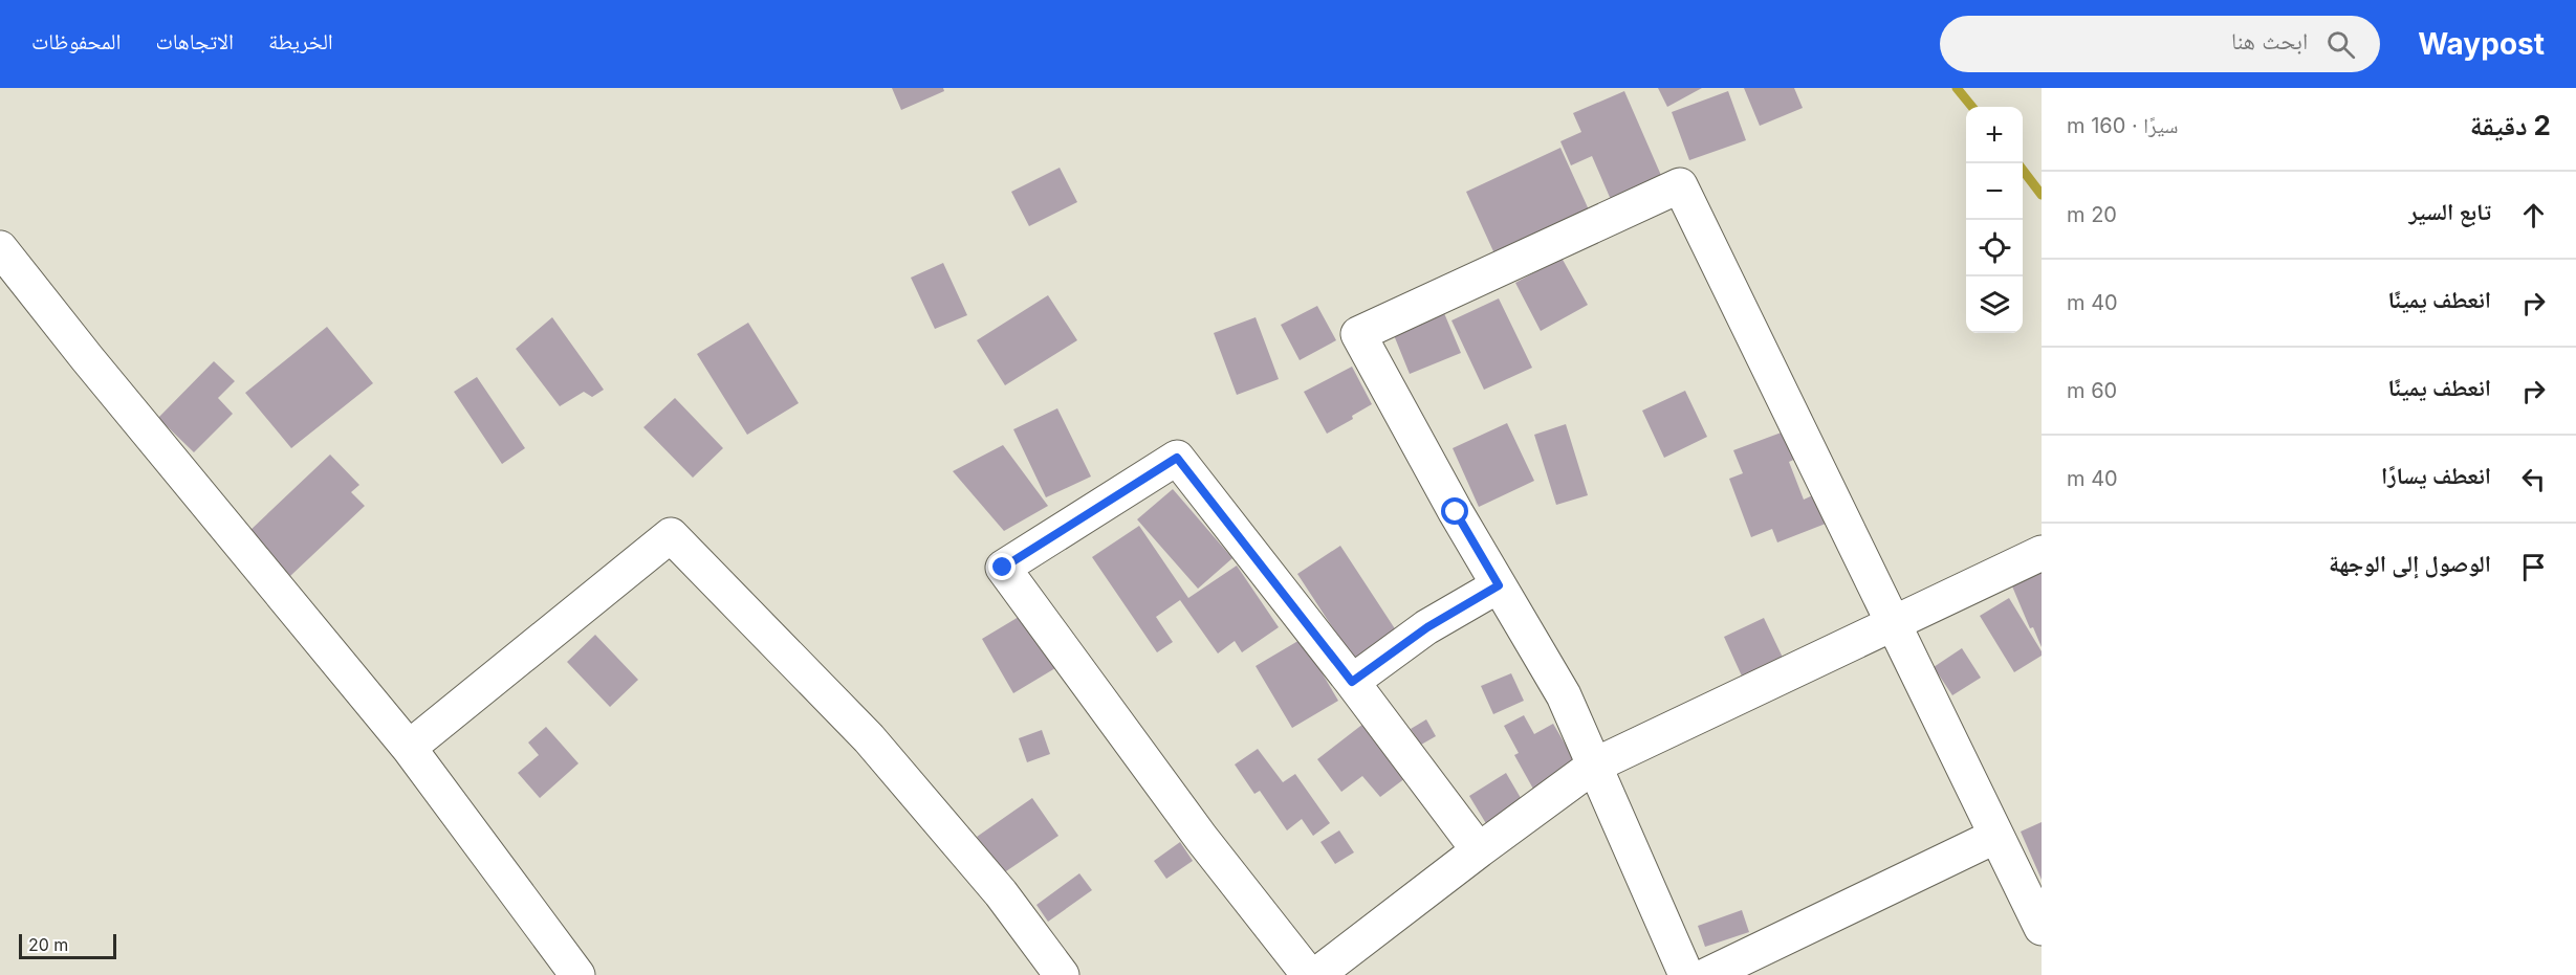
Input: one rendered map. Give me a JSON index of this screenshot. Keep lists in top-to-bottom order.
{
  "scale_bar": "20 m",
  "page": {
    "header": "Waypost",
    "search": "ابحث هنا",
    "nav": ["الخريطة", "الاتجاهات", "المحفوظات"],
    "heading": ["2 دقيقة", "سيرًا · 160 m"],
    "map_buttons": ["+", "−"],
    "list": [
      ["تابع السير", "20 m"],
      ["انعطف يمينًا", "40 m"],
      ["انعطف يمينًا", "60 m"],
      ["انعطف يسارًا", "40 m"],
      "الوصول إلى الوجهة"
    ],
    "scale": "20 m"
  }
}
